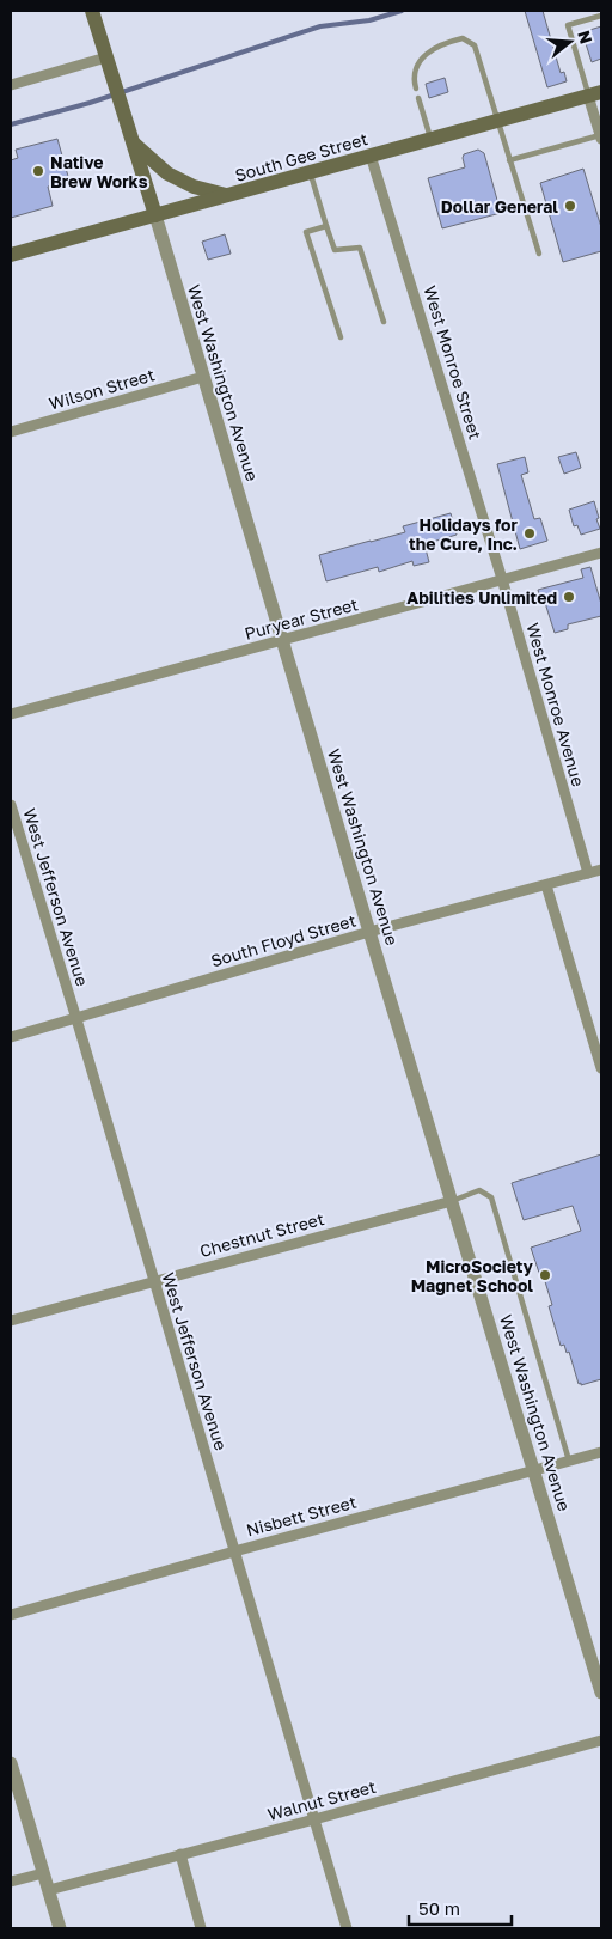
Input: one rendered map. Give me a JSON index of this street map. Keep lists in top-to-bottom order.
{
  "streets": {
    "main road": ["South Gee Street", "West Washington Avenue"],
    "street": [
      "West Monroe Street",
      "Wilson Street",
      "Puryear Street",
      "West Monroe Avenue",
      "West Jefferson Avenue",
      "South Floyd Street",
      "Chestnut Street",
      "Nisbett Street",
      "Walnut Street"
    ]
  },
  "crossings": [
    ["South Gee Street", "West Monroe Street"],
    ["South Gee Street", "West Washington Avenue"],
    ["West Monroe Street", "Puryear Street"],
    ["West Monroe Street", "West Monroe Avenue"],
    ["West Washington Avenue", "Wilson Street"],
    ["West Washington Avenue", "Puryear Street"],
    ["West Washington Avenue", "South Floyd Street"],
    ["West Washington Avenue", "Chestnut Street"],
    ["West Washington Avenue", "Nisbett Street"],
    ["Puryear Street", "West Monroe Avenue"],
    ["West Monroe Avenue", "South Floyd Street"],
    ["West Jefferson Avenue", "South Floyd Street"],
    ["West Jefferson Avenue", "Chestnut Street"],
    ["West Jefferson Avenue", "Nisbett Street"],
    ["West Jefferson Avenue", "Walnut Street"]
  ],
  "places": [
    "Native Brew Works",
    "Dollar General",
    "Holidays for the Cure, Inc.",
    "Abilities Unlimited",
    "MicroSociety Magnet School"
  ],
  "scale_bar": "50 m",
  "north": "right"
}
